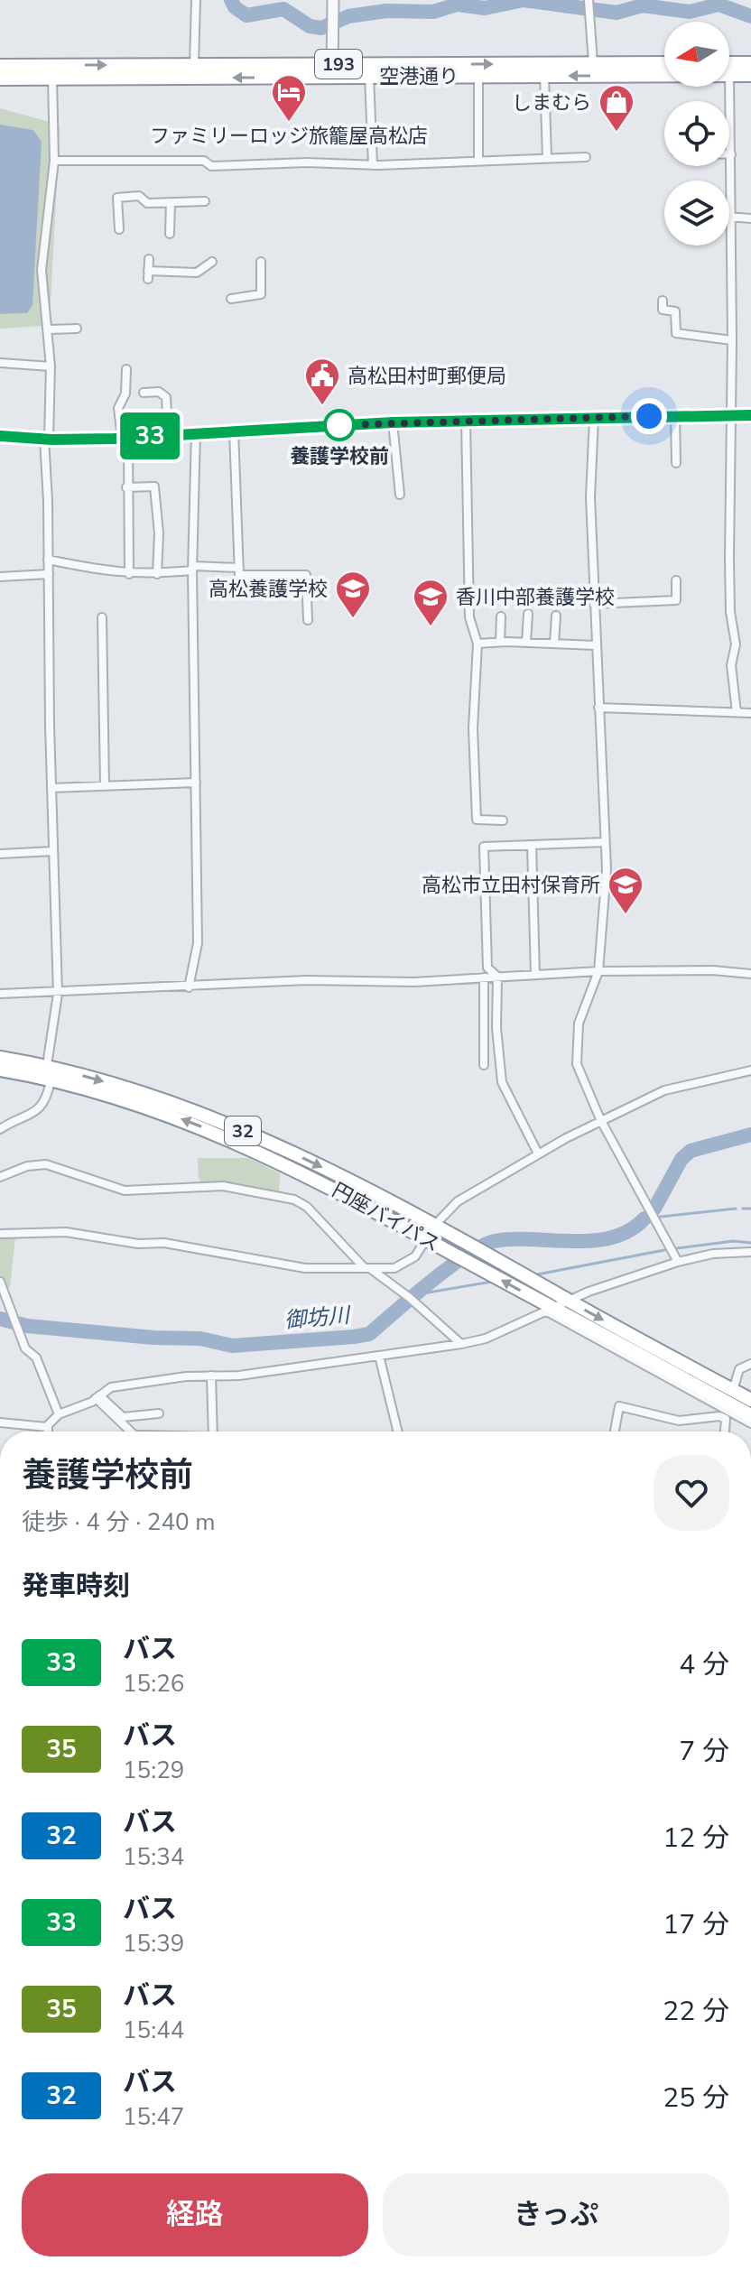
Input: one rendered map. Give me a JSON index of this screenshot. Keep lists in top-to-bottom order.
{
  "streets": {
    "highway": [
      "193",
      "空港通り",
      "32",
      "円座バイパス"
    ]
  },
  "water": ["御坊川"],
  "places": {
    "hotel": ["ファミリーロッジ旅籠屋高松店"],
    "shop": ["しまむら"],
    "public building": ["高松田村町郵便局"],
    "other": ["養護学校前"],
    "school or university": ["高松養護学校", "香川中部養護学校", "高松市立田村保育所"]
  },
  "lines": ["bus line 33"],
  "north": "left",
  "page": {
    "on_map": "33",
    "heading": [
      ["養護学校前", "徒歩 · 4 分 · 240 m"],
      "発車時刻"
    ],
    "list": [
      {
        "mark": "33",
        "name": "バス",
        "note": "15:26",
        "value": "4 分"
      },
      {
        "mark": "35",
        "name": "バス",
        "note": "15:29",
        "value": "7 分"
      },
      {
        "mark": "32",
        "name": "バス",
        "note": "15:34",
        "value": "12 分"
      },
      {
        "mark": "33",
        "name": "バス",
        "note": "15:39",
        "value": "17 分"
      },
      {
        "mark": "35",
        "name": "バス",
        "note": "15:44",
        "value": "22 分"
      },
      {
        "mark": "32",
        "name": "バス",
        "note": "15:47",
        "value": "25 分"
      }
    ],
    "buttons": ["経路", "きっぷ"]
  }
}
